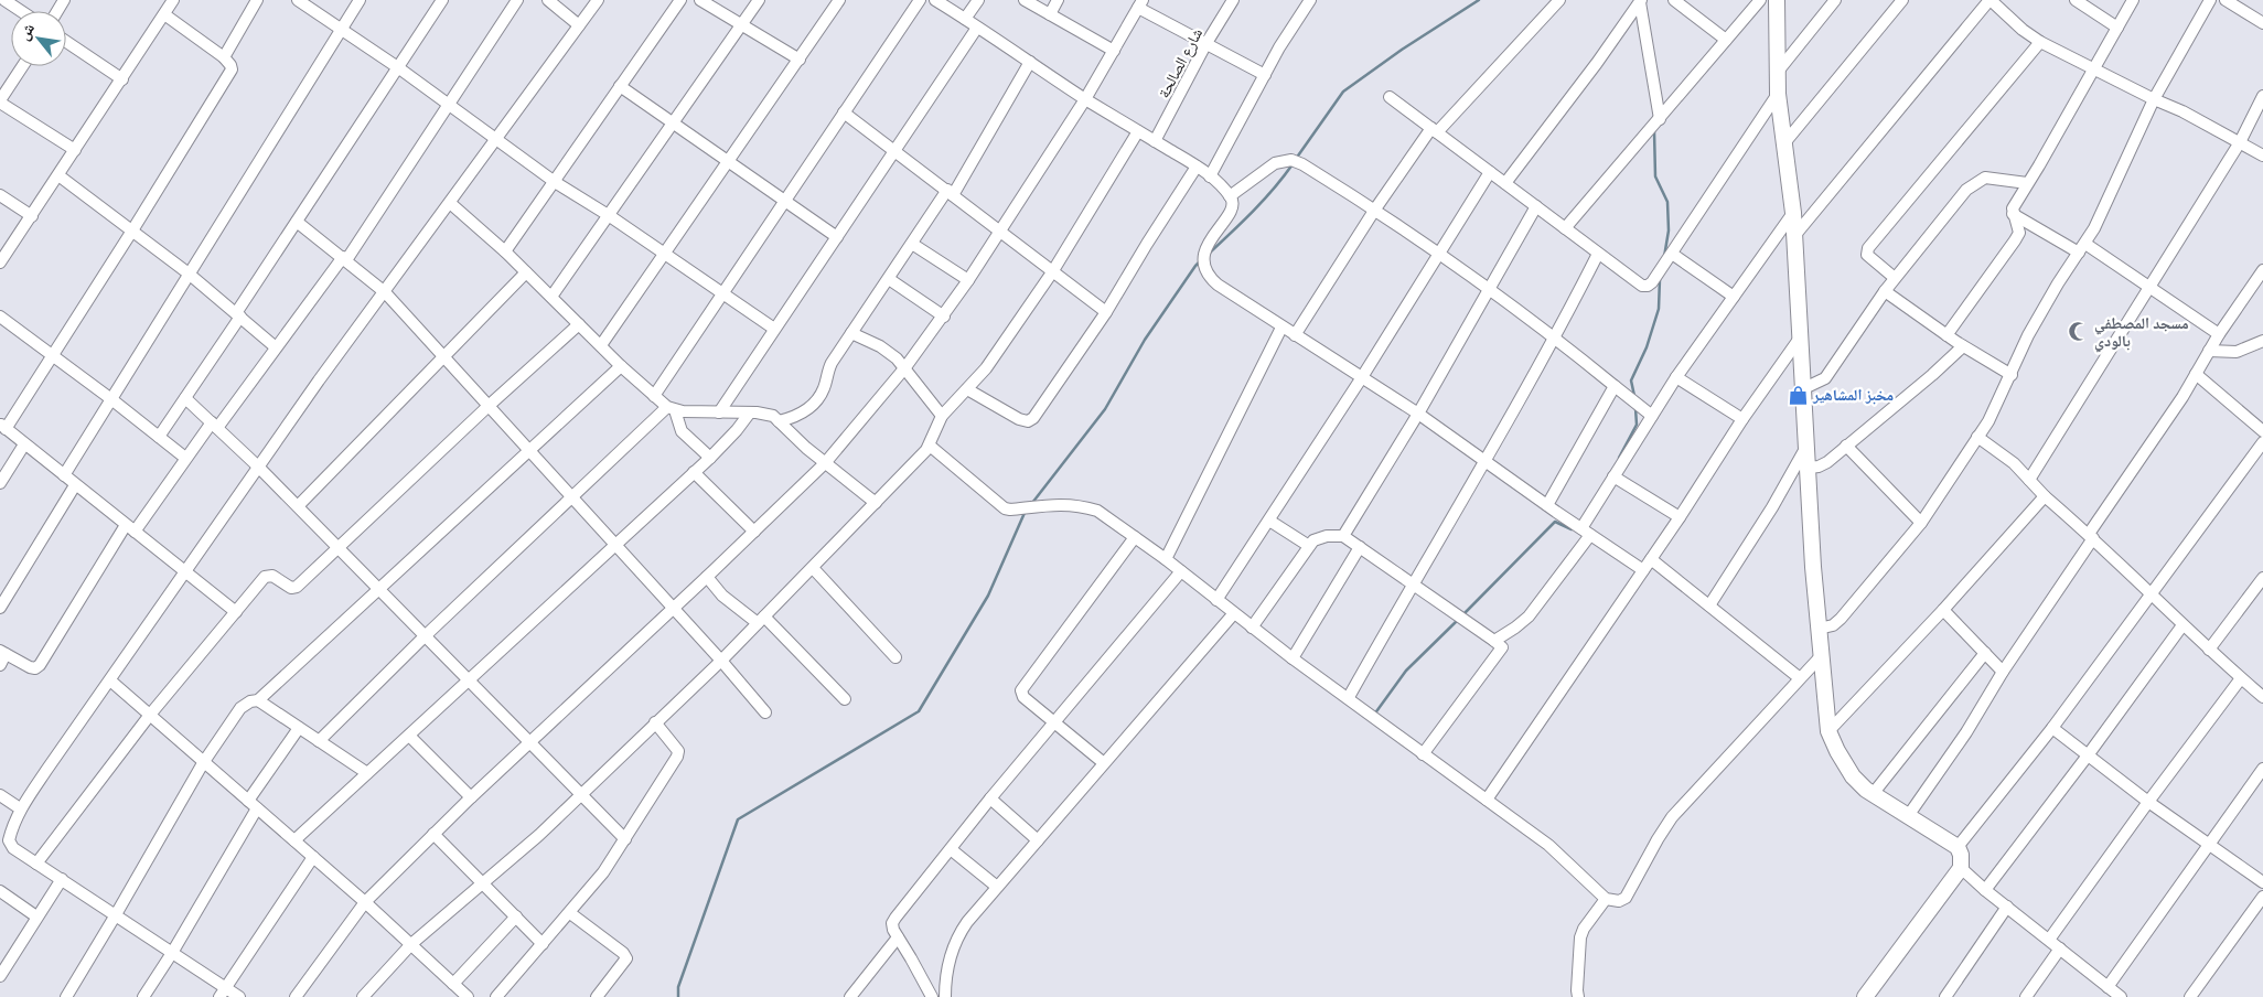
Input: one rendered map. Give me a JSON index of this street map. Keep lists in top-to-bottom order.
{
  "streets": {
    "street": ["شارع الصالحة"]
  },
  "places": {
    "mosque": ["مسجد المصطفي بالودي"],
    "shop": ["مخبز المشاهير"]
  },
  "north": "top left"
}
